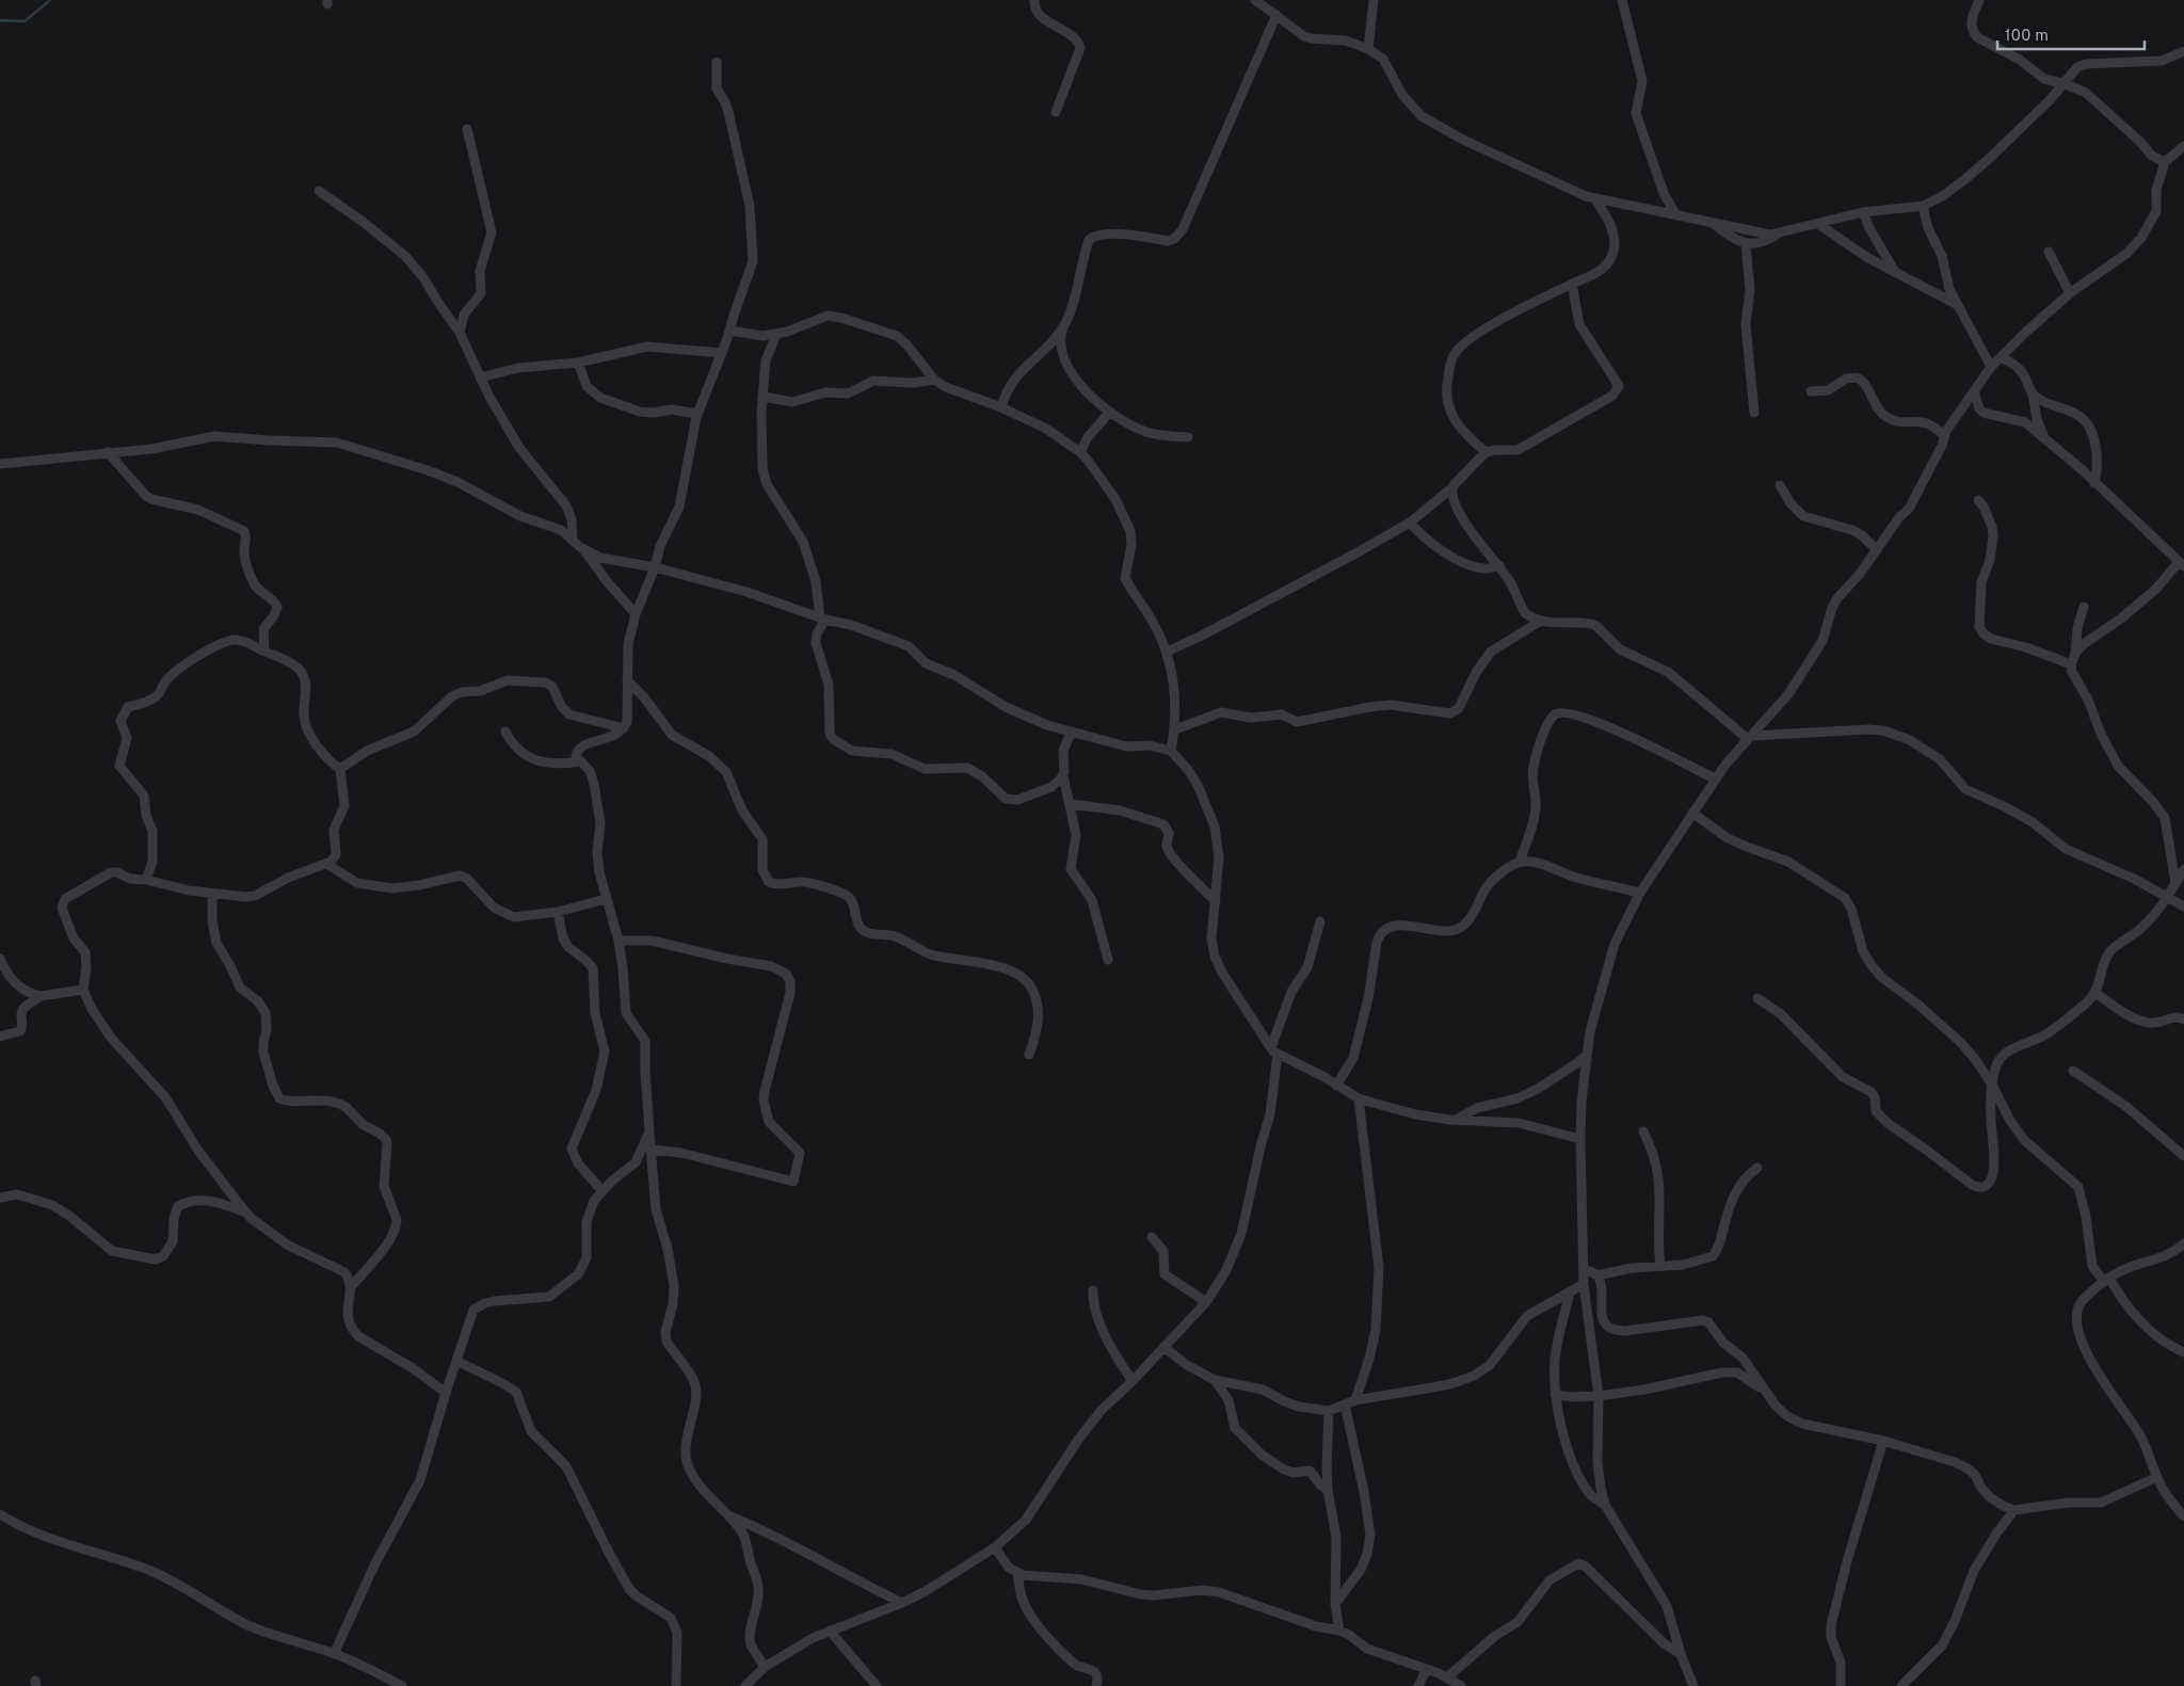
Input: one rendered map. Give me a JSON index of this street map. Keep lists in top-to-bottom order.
{
  "scale_bar": "100 m"
}
